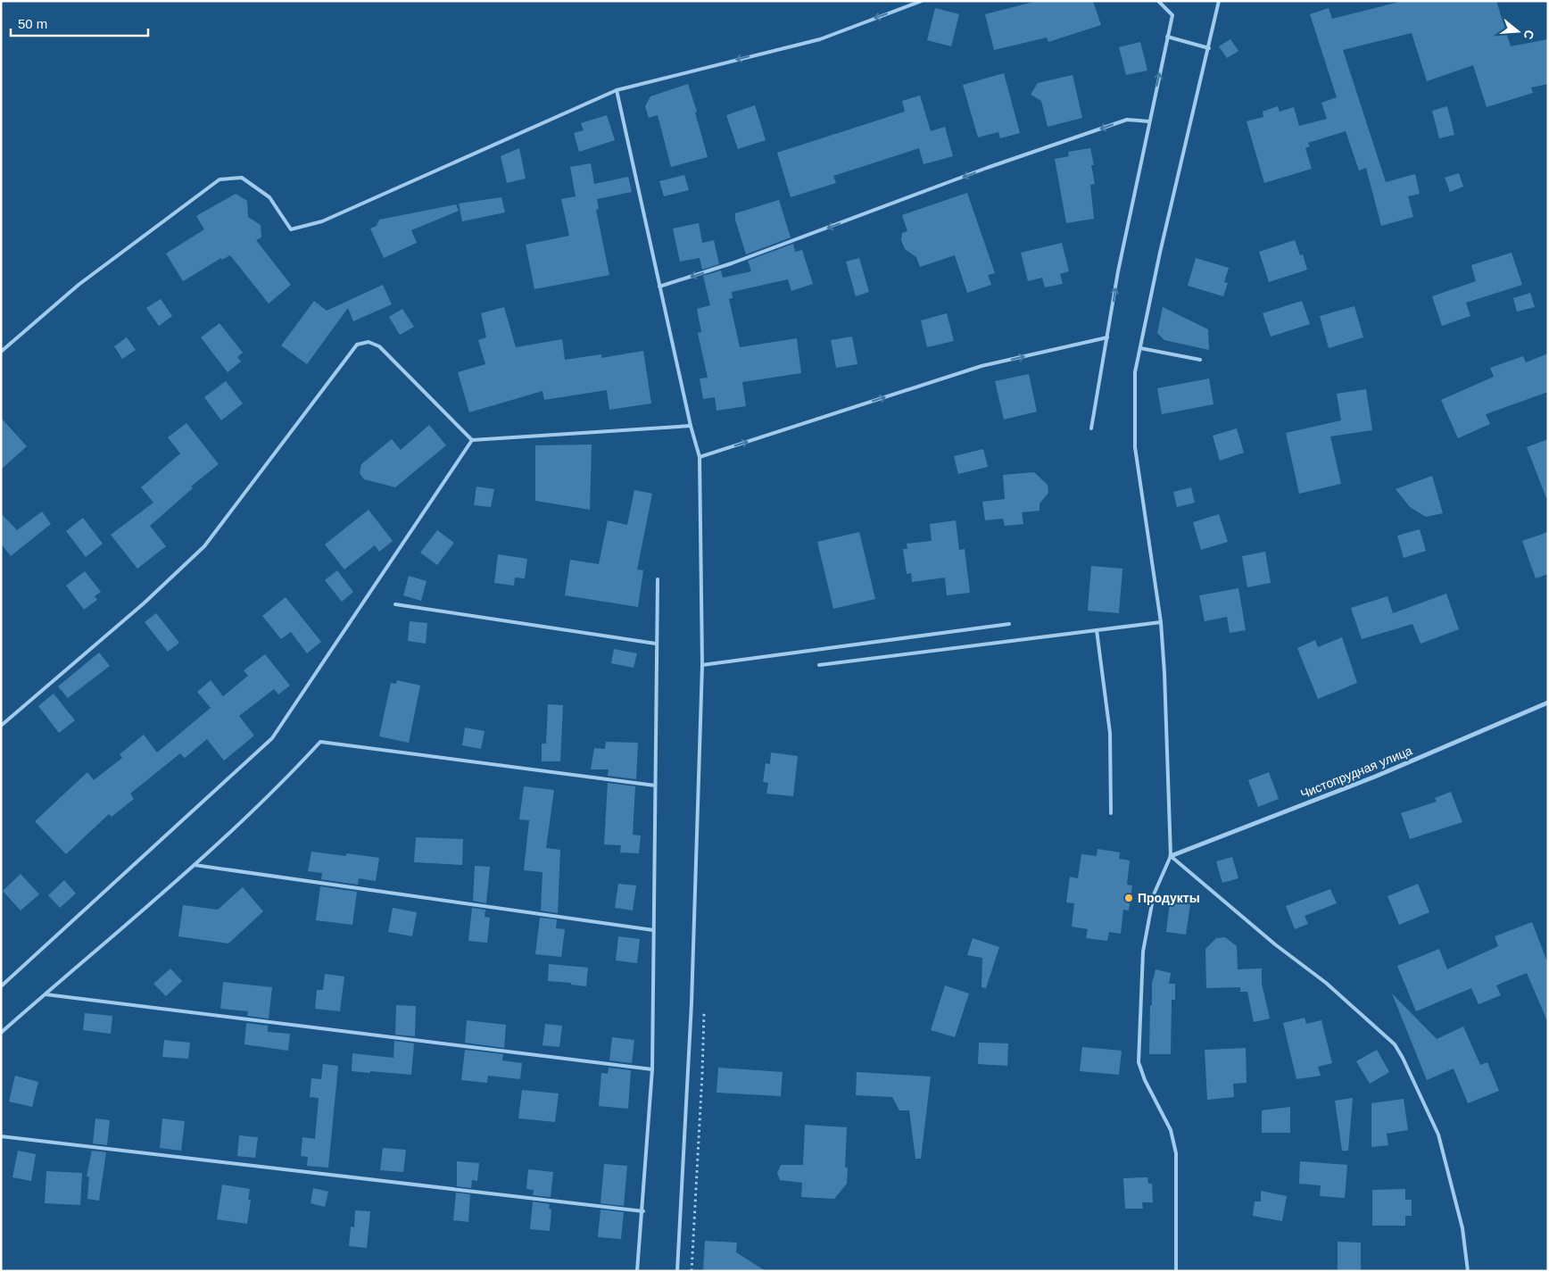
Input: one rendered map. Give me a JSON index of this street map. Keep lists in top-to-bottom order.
{
  "streets": {
    "street": ["Чистопрудная улица"]
  },
  "places": ["Продукты"],
  "scale_bar": "50 m",
  "north": "right"
}
